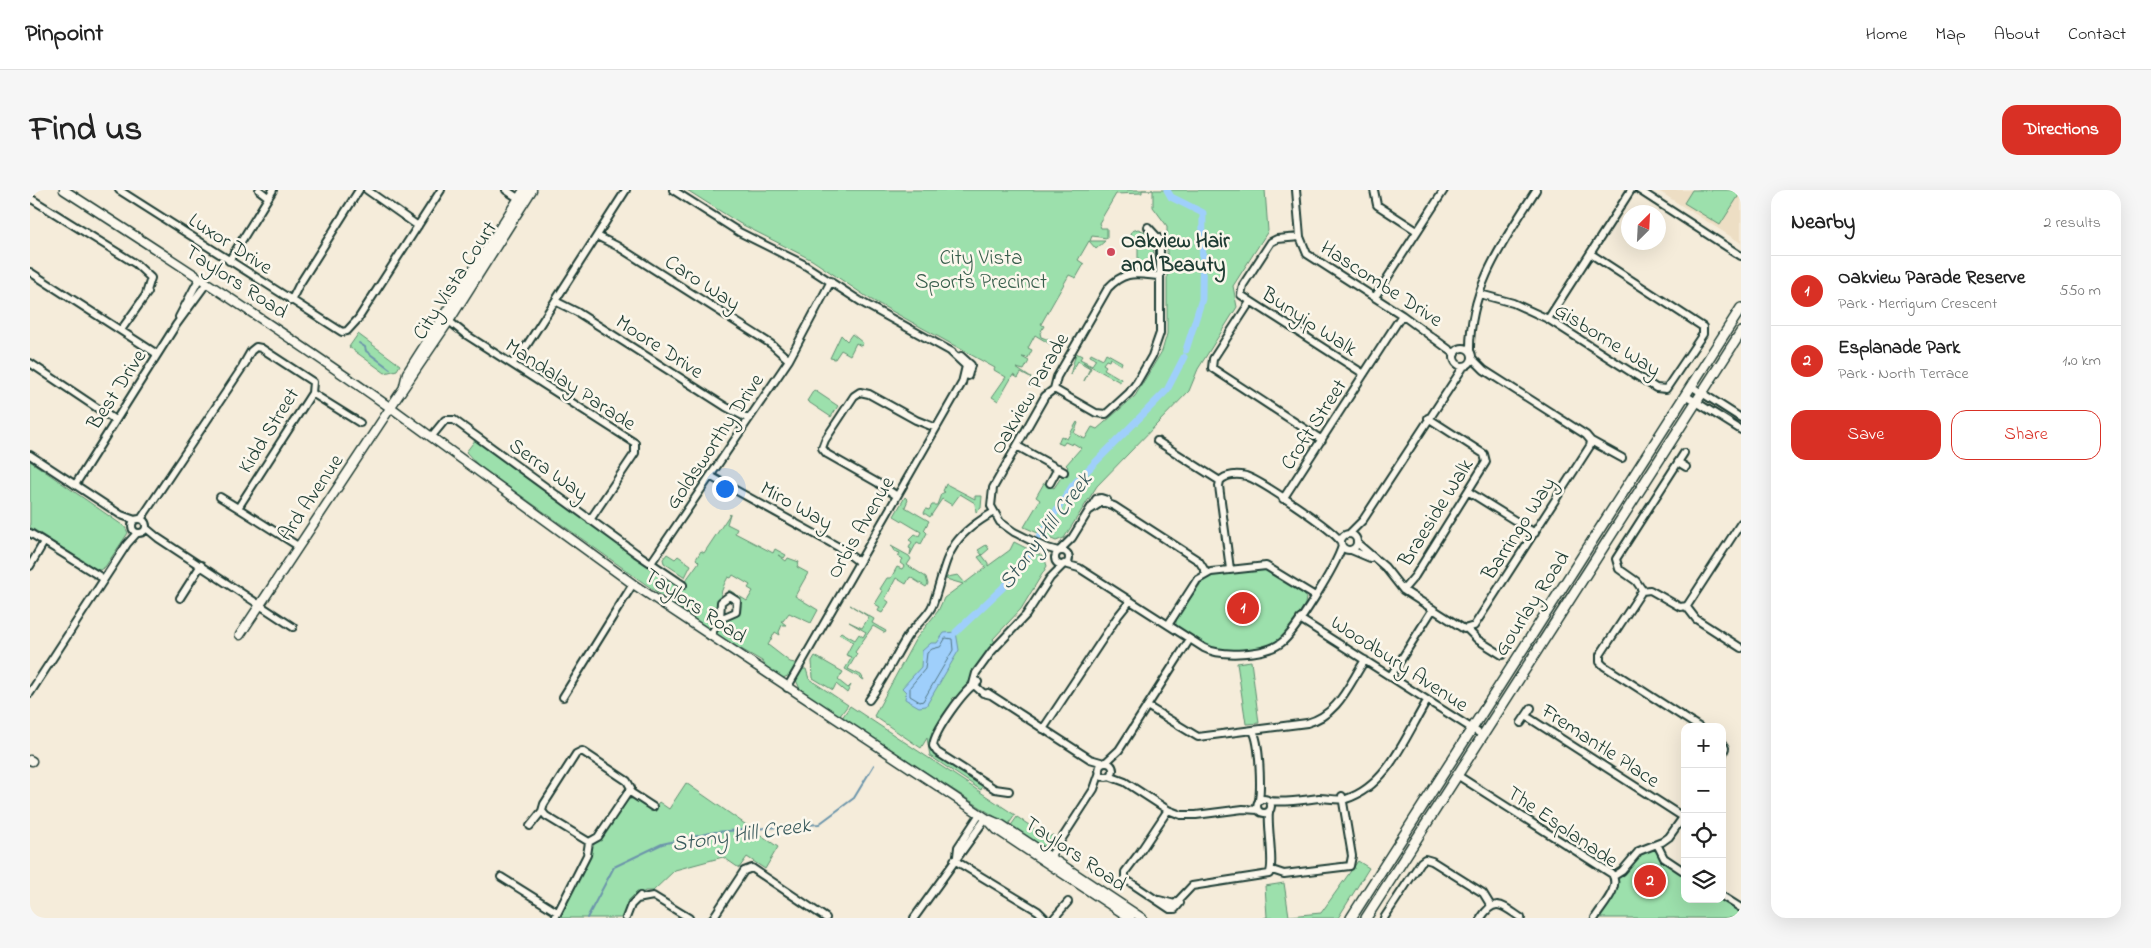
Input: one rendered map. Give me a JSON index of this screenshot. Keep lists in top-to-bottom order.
{
  "streets": {
    "main road": ["Gourlay Road"],
    "street": [
      "Luxor Drive",
      "City Vista Court",
      "Taylors Road",
      "Caro Way",
      "Hascombe Drive",
      "Bunyip Walk",
      "Gisborne Way",
      "Moore Drive",
      "Mandalay Parade",
      "Best Drive",
      "Oakview Parade",
      "Croft Street",
      "Kidd Street",
      "Goldsworthy Drive",
      "Serra Way",
      "Ard Avenue",
      "Miro Way",
      "Braeside Walk",
      "Orbis Avenue",
      "Barringo Way",
      "Woodbury Avenue",
      "Fremantle Place",
      "The Esplanade"
    ]
  },
  "crossings": [
    ["City Vista Court", "Taylors Road"],
    ["City Vista Court", "Mandalay Parade"],
    ["City Vista Court", "Ard Avenue"],
    ["Taylors Road", "Best Drive"],
    ["Taylors Road", "Serra Way"],
    ["Taylors Road", "Ard Avenue"],
    ["Taylors Road", "Orbis Avenue"],
    ["Caro Way", "Goldsworthy Drive"],
    ["Hascombe Drive", "Bunyip Walk"],
    ["Hascombe Drive", "Croft Street"],
    ["Bunyip Walk", "Croft Street"],
    ["Moore Drive", "Goldsworthy Drive"],
    ["Mandalay Parade", "Serra Way"],
    ["Goldsworthy Drive", "Serra Way"],
    ["Goldsworthy Drive", "Miro Way"],
    ["Goldsworthy Drive", "Orbis Avenue"],
    ["Miro Way", "Orbis Avenue"],
    ["Gourlay Road", "Woodbury Avenue"],
    ["Gourlay Road", "The Esplanade"]
  ],
  "water": ["Stony Hill Creek"],
  "parks": ["City Vista Sports Precinct"],
  "places": ["Oakview Hair and Beauty"],
  "north": "top right",
  "page": {
    "header": "Pinpoint",
    "nav": [
      "Home",
      "Map",
      "About",
      "Contact"
    ],
    "title": "Find us",
    "buttons": [
      "Directions",
      ["Save", "Share"]
    ],
    "heading": ["Nearby", "2 results"],
    "list": [
      {
        "mark": "1",
        "name": "Oakview Parade Reserve",
        "note": "Park · Merrigum Crescent",
        "value": "550 m"
      },
      {
        "mark": "2",
        "name": "Esplanade Park",
        "note": "Park · North Terrace",
        "value": "1.0 km"
      }
    ],
    "pins": ["1", "2"],
    "map_buttons": ["+", "−"]
  }
}
